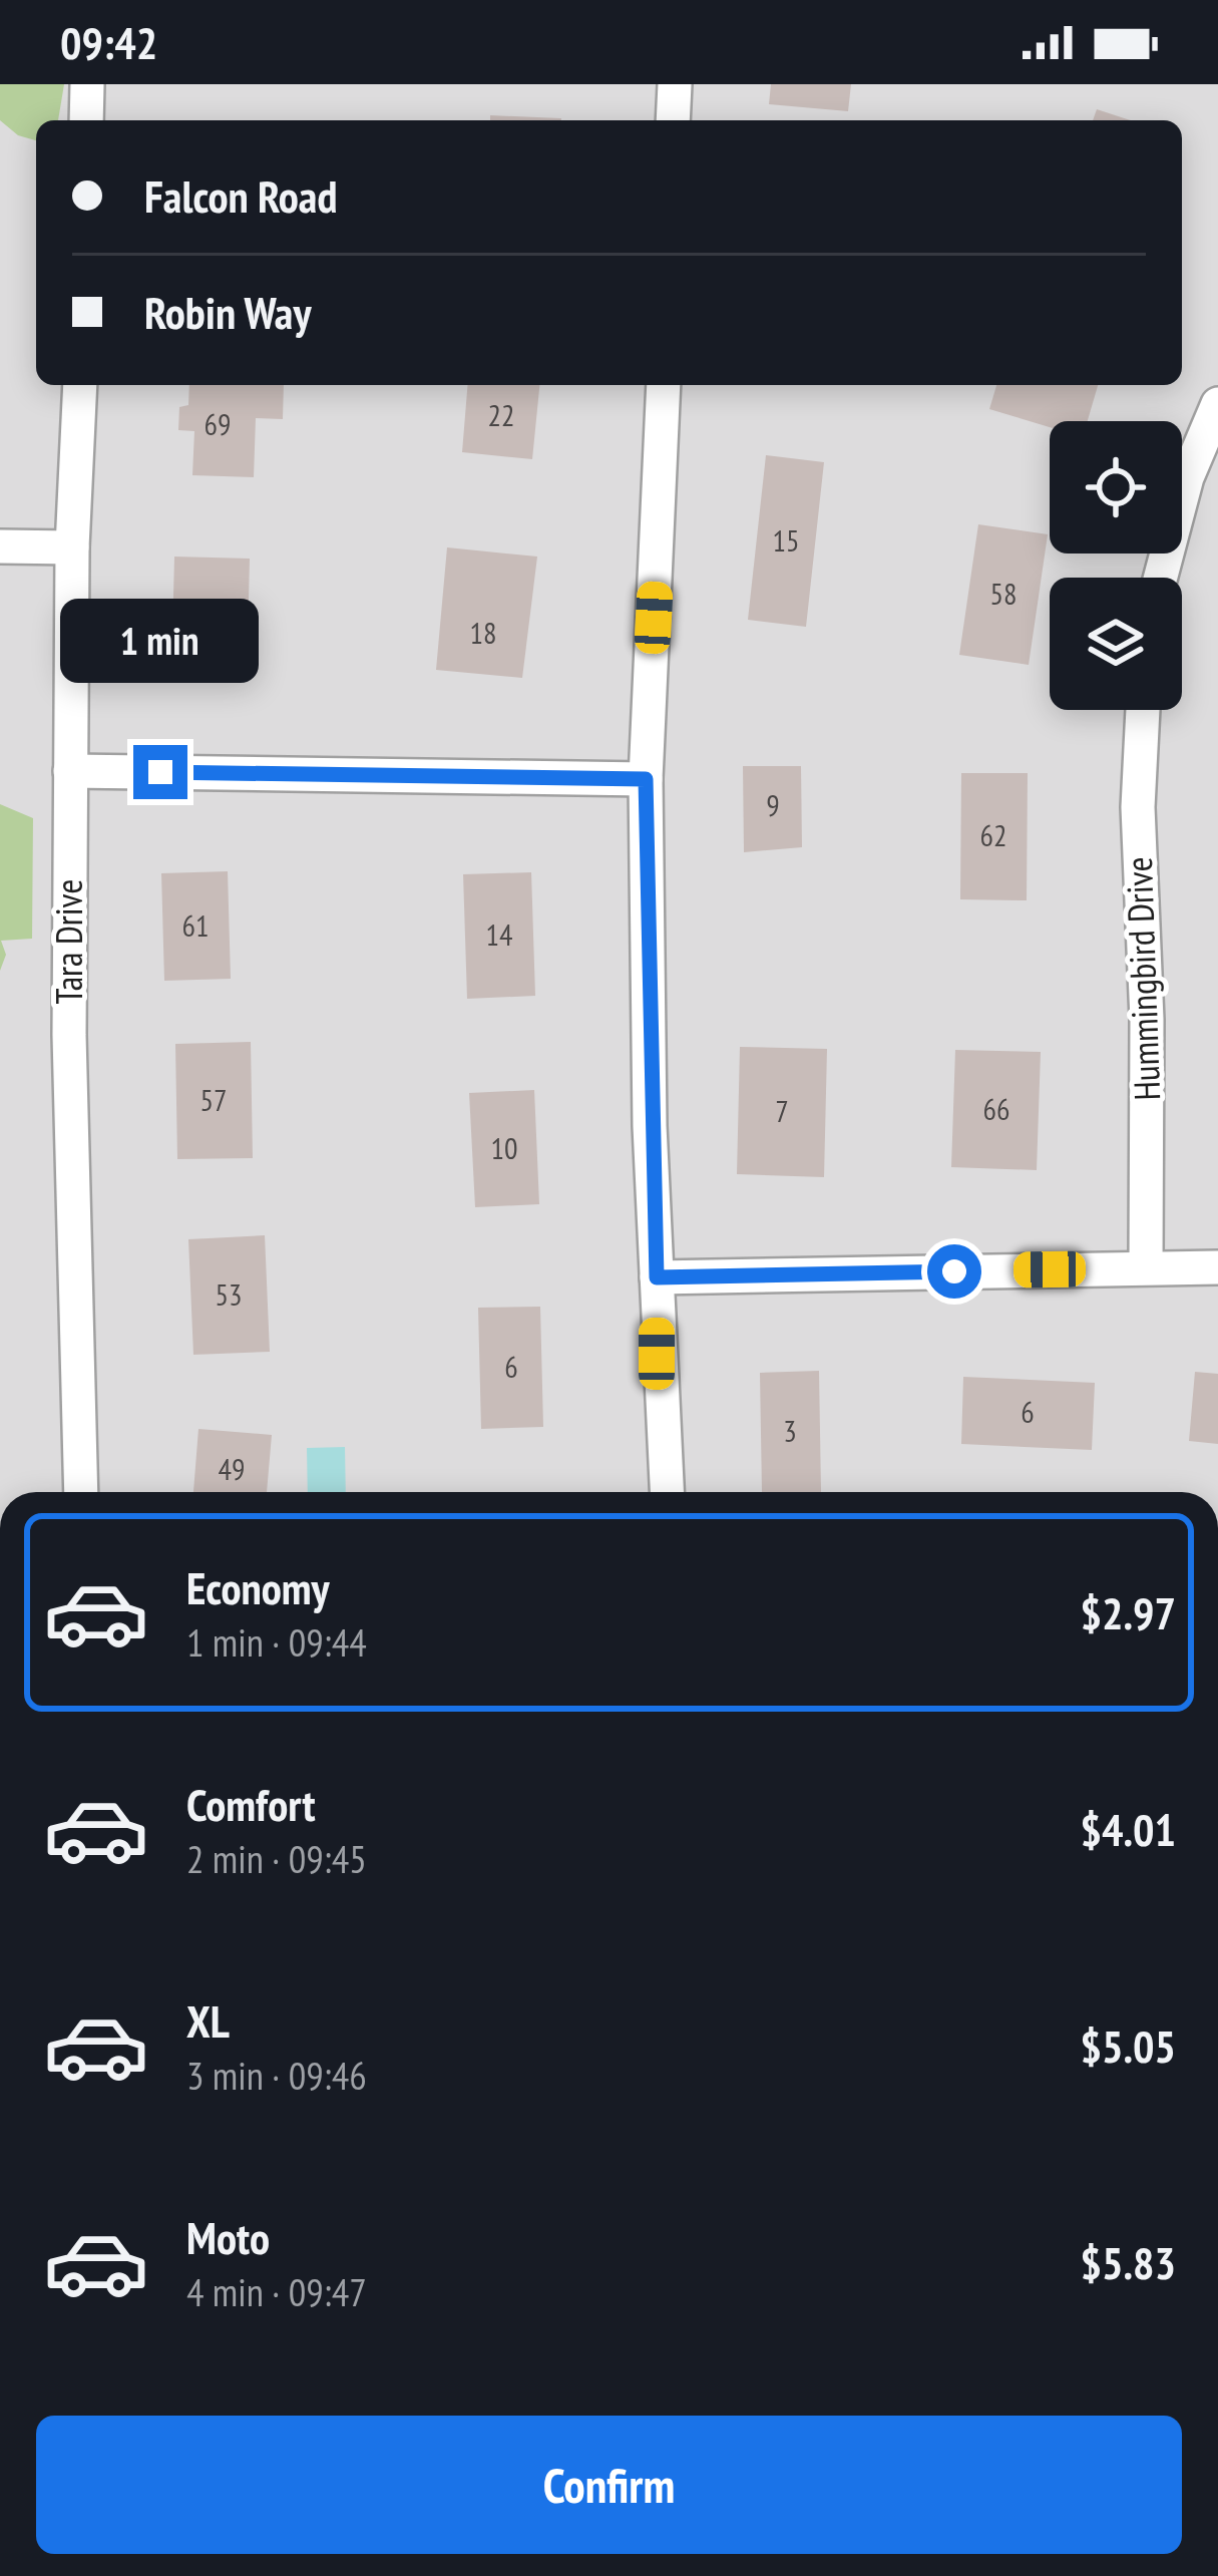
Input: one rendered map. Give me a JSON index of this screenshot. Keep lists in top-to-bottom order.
{
  "streets": {
    "street": ["Tara Drive", "Hummingbird Drive"]
  },
  "house_numbers": [
    "22",
    "69",
    "15",
    "58",
    "18",
    "9",
    "62",
    "61",
    "14",
    "57",
    "66",
    "7",
    "10",
    "53",
    "6",
    "6",
    "3",
    "49"
  ],
  "page": {
    "status": "09:42",
    "banner": ["Falcon Road", "Robin Way"],
    "bubble": "1 min",
    "list": [
      {
        "name": "Economy",
        "note": "1 min · 09:44",
        "value": "$2.97"
      },
      {
        "name": "Comfort",
        "note": "2 min · 09:45",
        "value": "$4.01"
      },
      {
        "name": "XL",
        "note": "3 min · 09:46",
        "value": "$5.05"
      },
      {
        "name": "Moto",
        "note": "4 min · 09:47",
        "value": "$5.83"
      }
    ],
    "buttons": "Confirm"
  }
}
